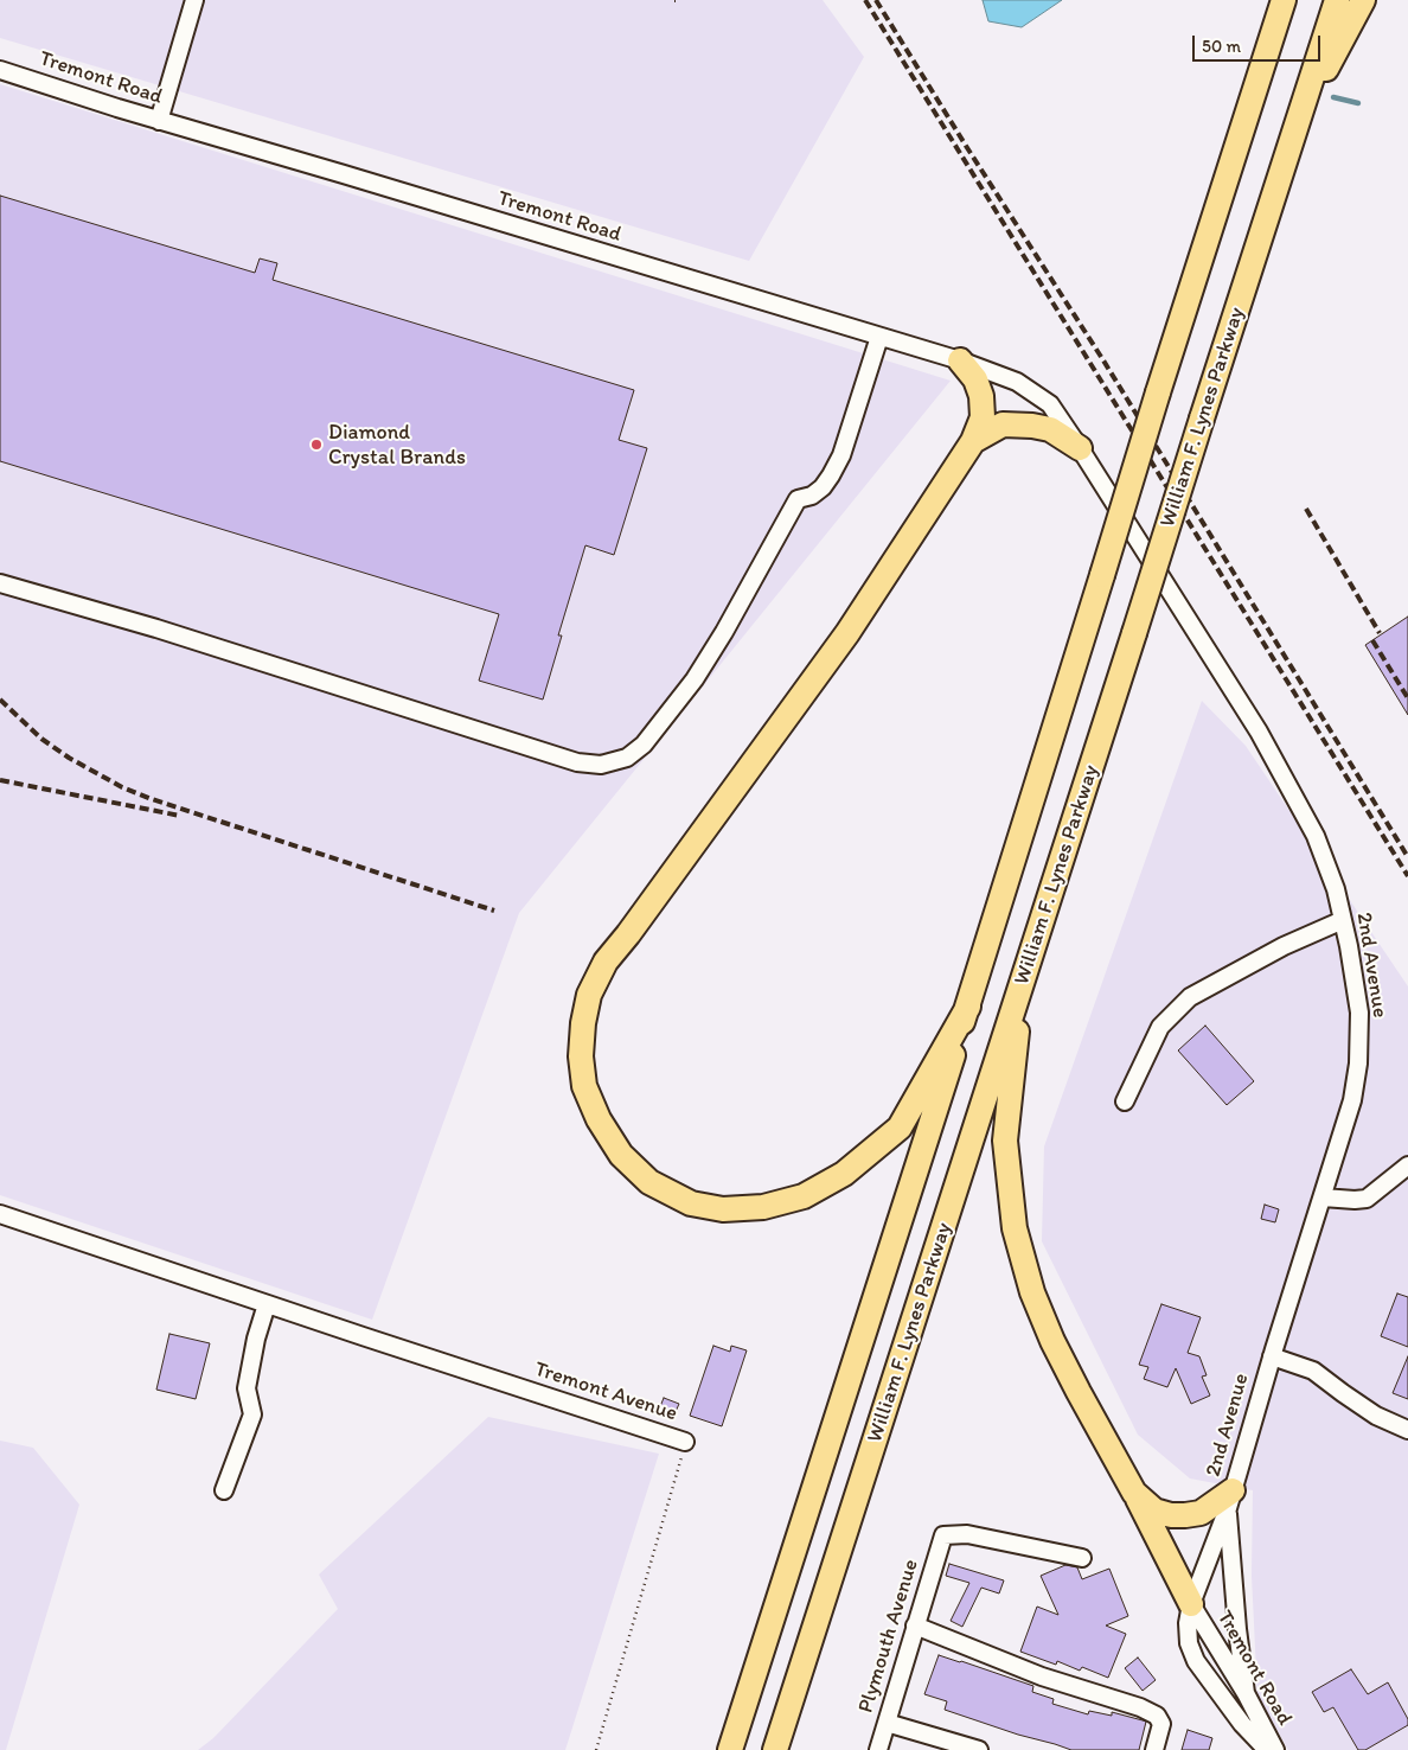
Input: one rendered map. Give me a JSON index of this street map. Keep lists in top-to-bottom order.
{
  "streets": {
    "highway": ["William F. Lynes Parkway"],
    "street": [
      "Tremont Road",
      "2nd Avenue",
      "Tremont Avenue",
      "Plymouth Avenue"
    ]
  },
  "crossings": [
    ["Tremont Road", "2nd Avenue"]
  ],
  "places": ["Diamond Crystal Brands"],
  "scale_bar": "50 m"
}
